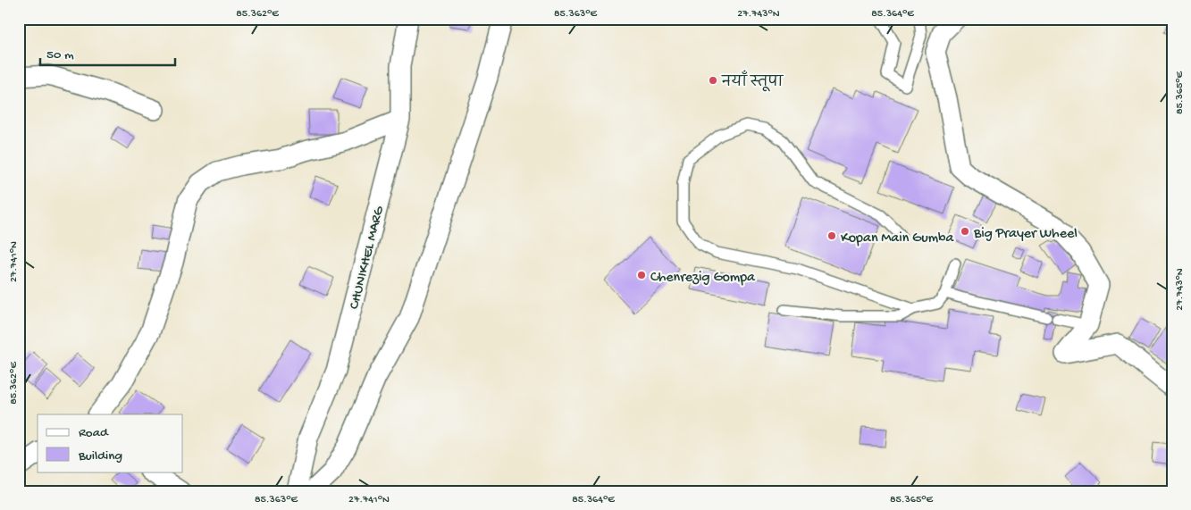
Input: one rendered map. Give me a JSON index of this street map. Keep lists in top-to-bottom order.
{
  "streets": {
    "street": ["CHUNIKHEL MARG"]
  },
  "places": [
    "नयाँ स्तूपा",
    "Big Prayer Wheel",
    "Kopan Main Gumba",
    "Chenrezig Gompa"
  ],
  "legend": ["Road", "Building"],
  "scale_bar": "50 m",
  "coordinates": [
    "85.362°E",
    "85.363°E",
    "27.743°N",
    "85.364°E",
    "85.365°E",
    "27.741°N"
  ]
}
